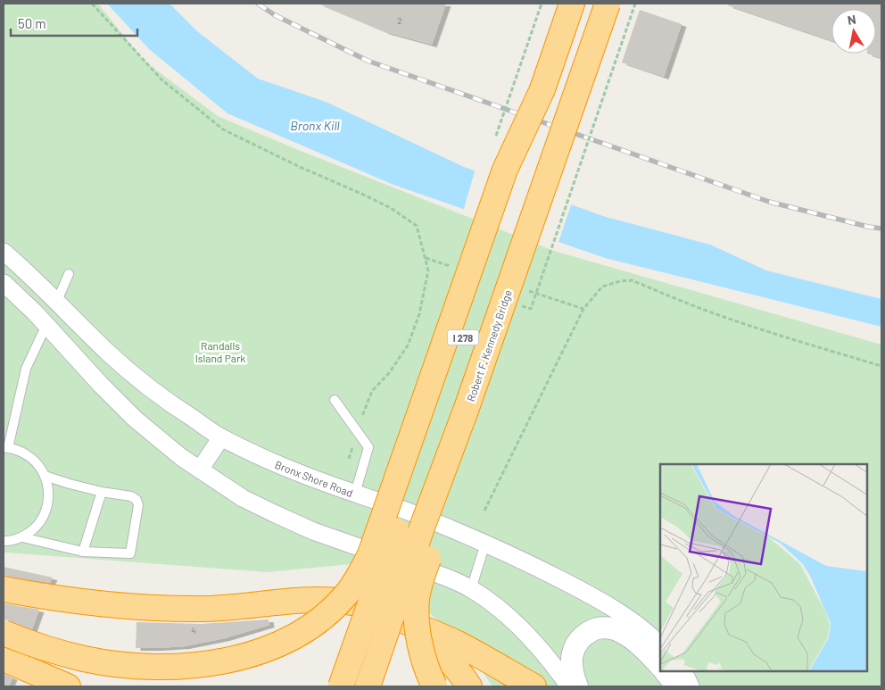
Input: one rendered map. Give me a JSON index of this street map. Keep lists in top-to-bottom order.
{
  "streets": {
    "highway": ["I 278", "Robert F. Kennedy Bridge"],
    "street": ["Bronx Shore Road"]
  },
  "water": ["Bronx Kill"],
  "parks": ["Randalls Island Park"],
  "house_numbers": ["2", "4"],
  "scale_bar": "50 m",
  "north": "top"
}
